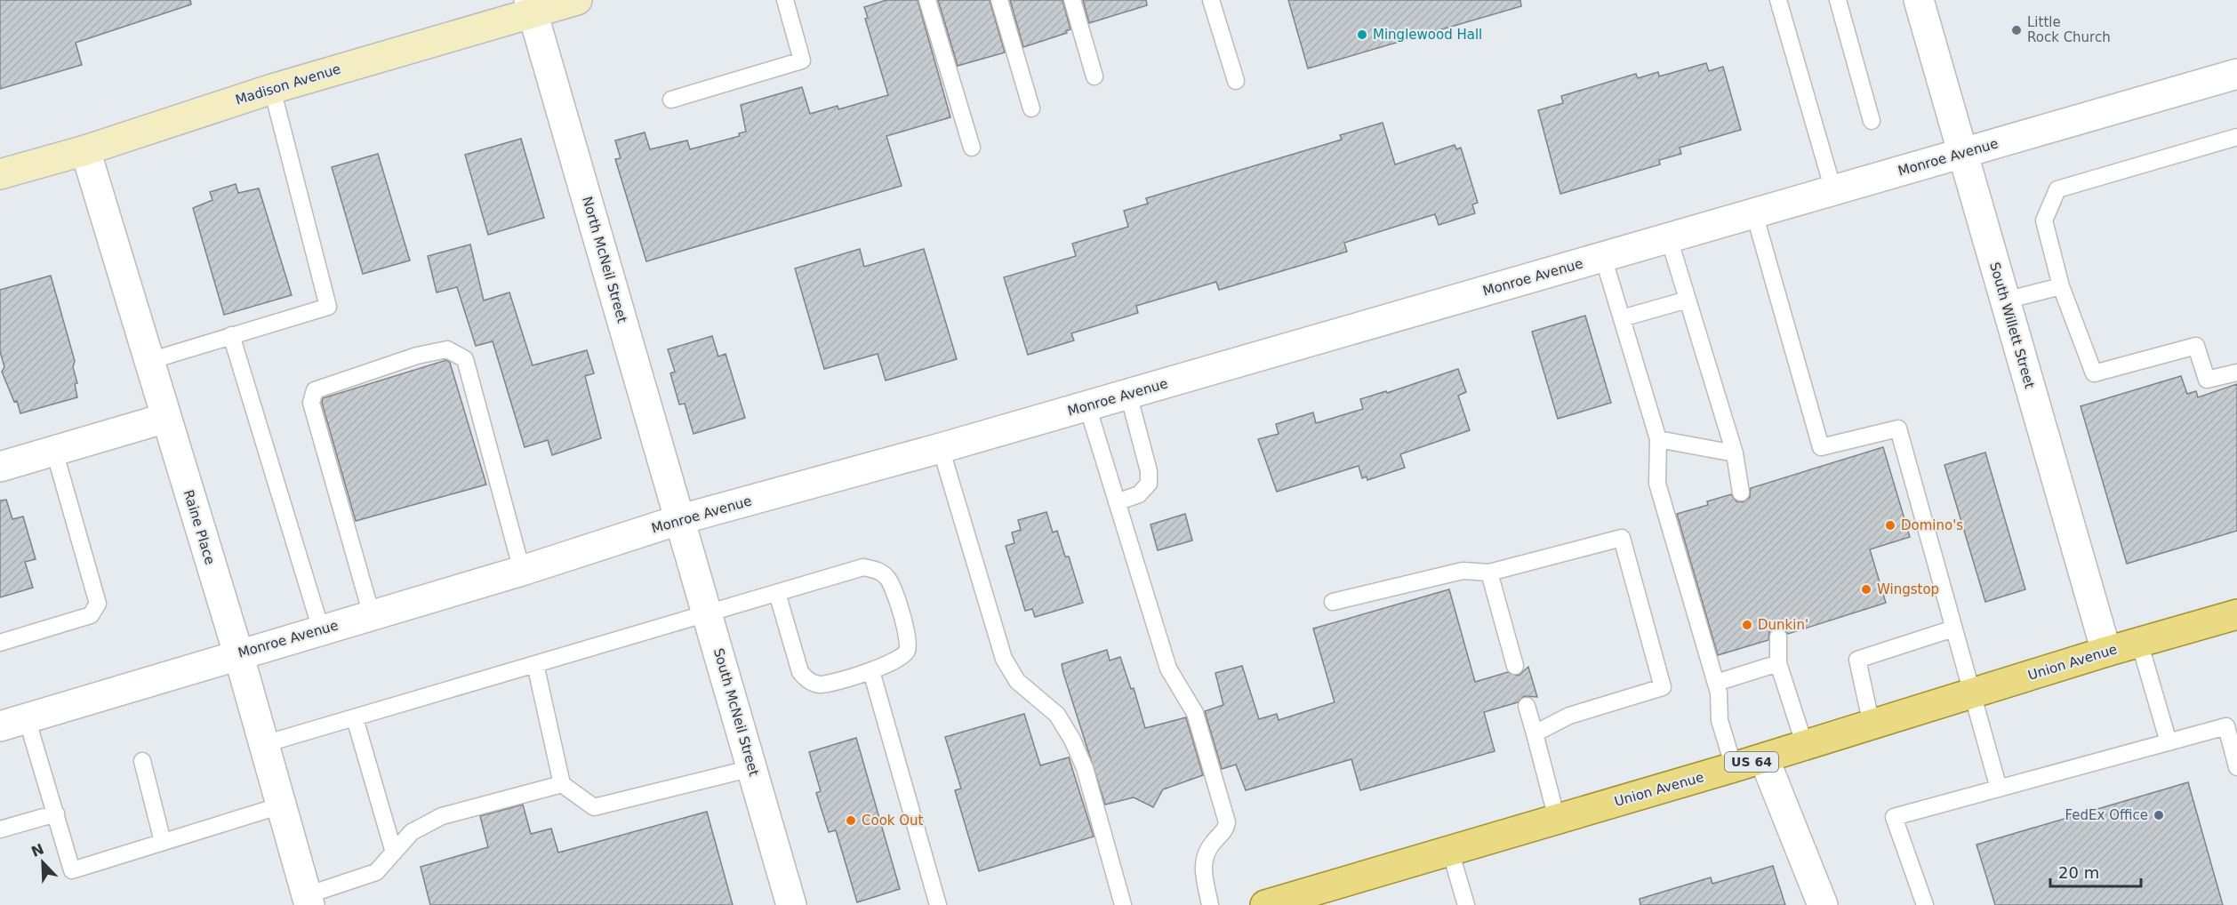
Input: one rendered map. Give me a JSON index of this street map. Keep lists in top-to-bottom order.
{
  "streets": {
    "main road": ["Union Avenue", "US 64"],
    "street": [
      "Madison Avenue",
      "Monroe Avenue",
      "North McNeil Street",
      "South Willett Street",
      "Raine Place",
      "South McNeil Street"
    ]
  },
  "crossings": [
    ["Madison Avenue", "North McNeil Street"],
    ["Madison Avenue", "Raine Place"],
    ["Monroe Avenue", "North McNeil Street"],
    ["Monroe Avenue", "South Willett Street"],
    ["Monroe Avenue", "Raine Place"],
    ["Monroe Avenue", "South McNeil Street"],
    ["North McNeil Street", "South McNeil Street"],
    ["South Willett Street", "Union Avenue"]
  ],
  "places": [
    "Little Rock Church",
    "Minglewood Hall",
    "Domino's",
    "Wingstop",
    "Dunkin'",
    "FedEx Office",
    "Cook Out"
  ],
  "scale_bar": "20 m",
  "north": "top left"
}
